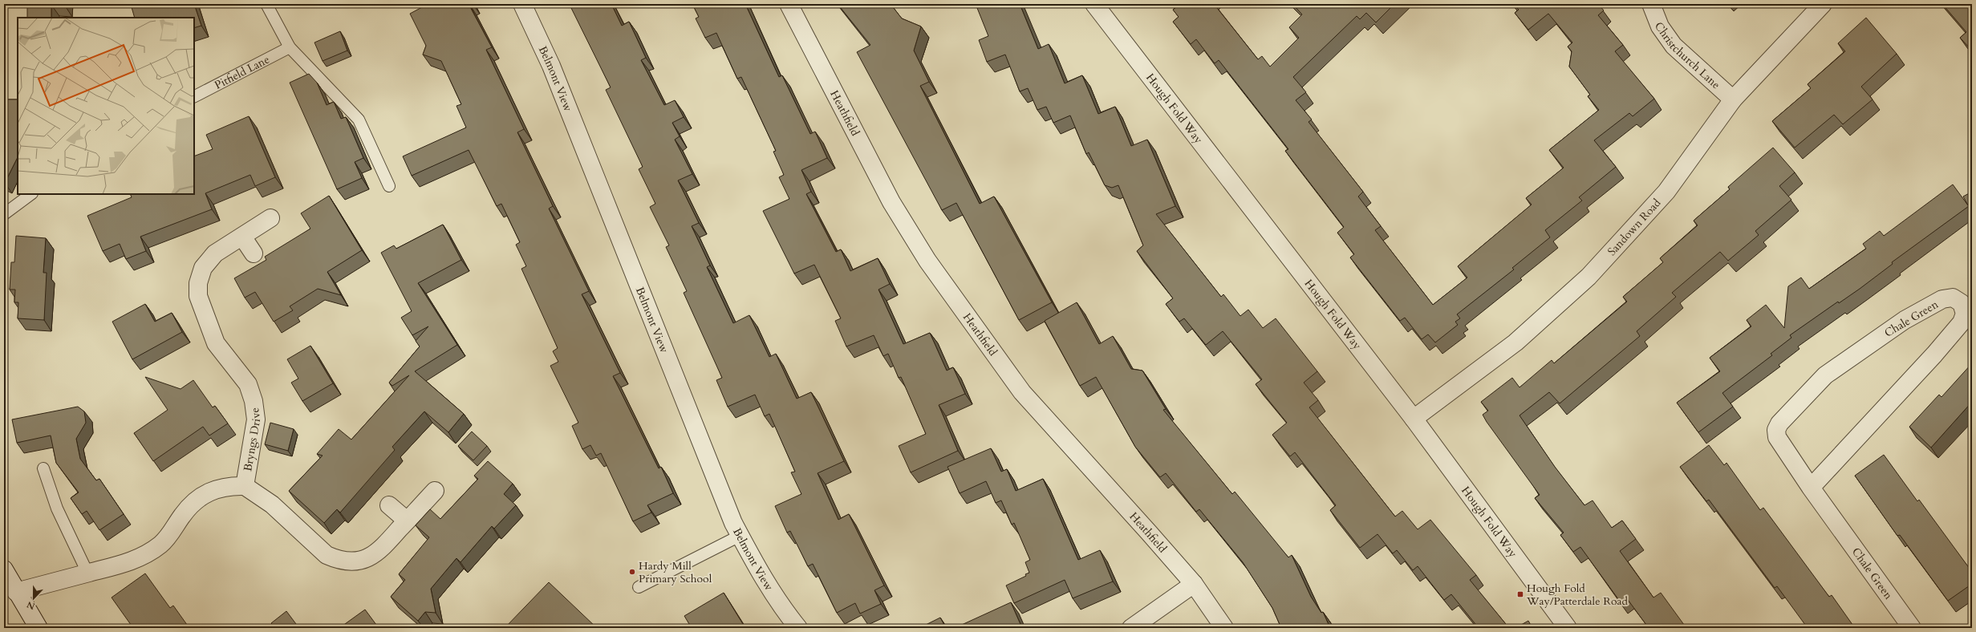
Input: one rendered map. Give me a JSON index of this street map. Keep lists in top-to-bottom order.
{
  "streets": {
    "street": [
      "Christchurch Lane",
      "Belmont View",
      "Hough Fold Way",
      "Heathfield",
      "Sandown Road",
      "Chale Green",
      "Bryngs Drive"
    ],
    "lane": ["Pitfield Lane"]
  },
  "crossings": [
    ["Christchurch Lane", "Sandown Road"],
    ["Hough Fold Way", "Sandown Road"]
  ],
  "places": {
    "other": ["Hardy Mill Primary School"],
    "transit": ["Hough Fold Way/Patterdale Road"]
  },
  "north": "bottom"
}
